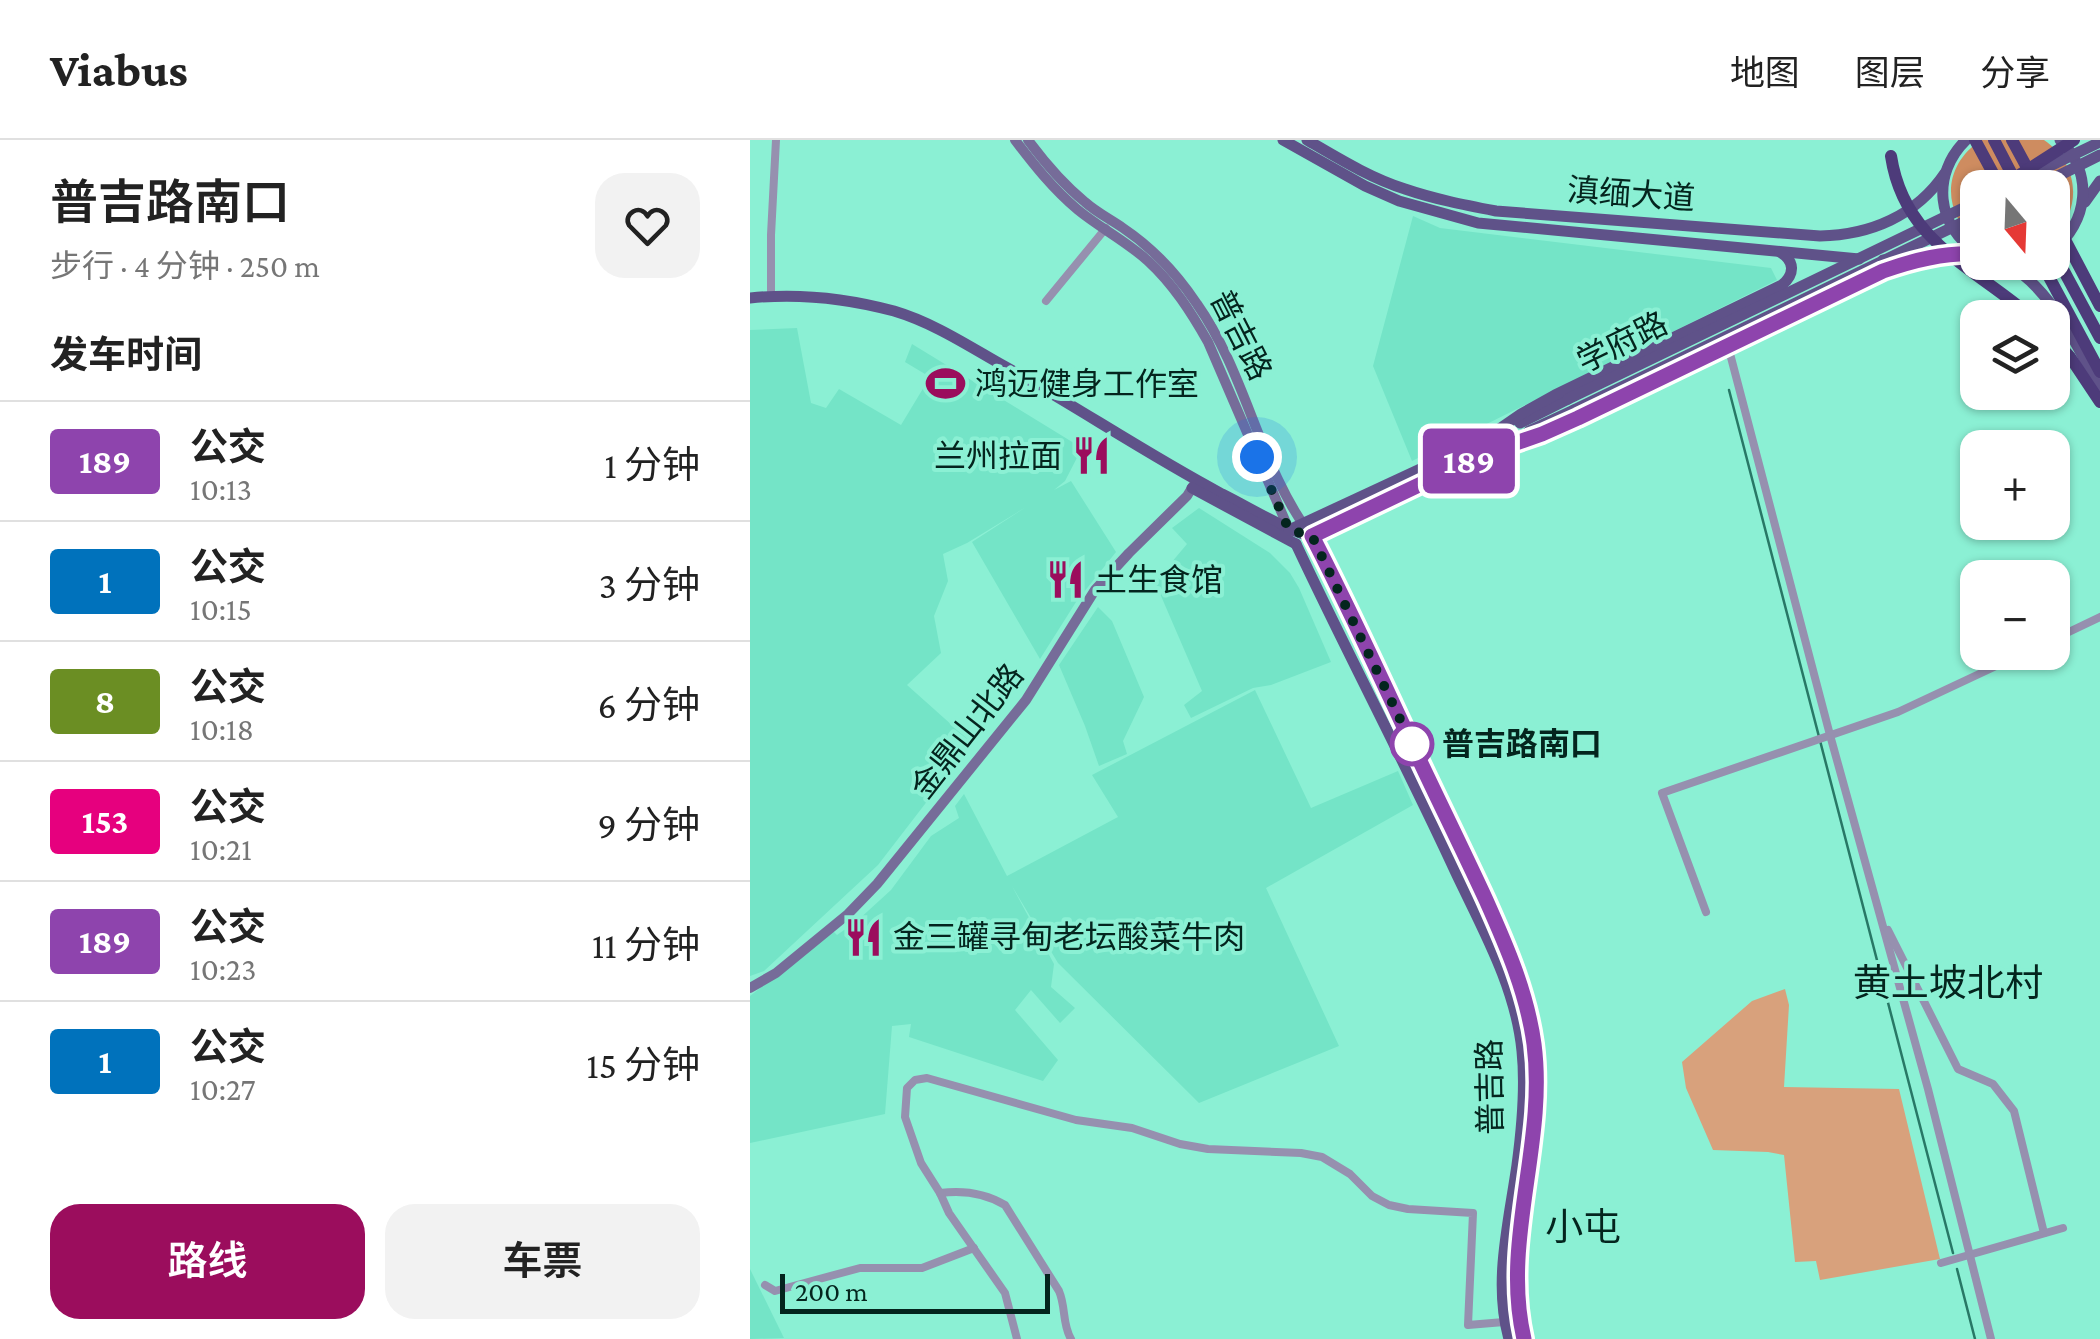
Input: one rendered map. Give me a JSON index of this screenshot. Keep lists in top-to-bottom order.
{
  "streets": {
    "main road": [
      "滇缅大道",
      "普吉路",
      "学府路",
      "金鼎山北路"
    ]
  },
  "crossings": [
    ["滇缅大道", "学府路"],
    ["普吉路", "学府路"]
  ],
  "districts": ["黄土坡北村", "小屯"],
  "places": {
    "sports": ["鸿迈健身工作室"],
    "restaurant": ["兰州拉面", "土生食馆", "金三罐寻甸老坛酸菜牛肉"],
    "other": ["普吉路南口"]
  },
  "lines": ["bus line 189"],
  "scale_bar": "200 m",
  "north": "bottom",
  "page": {
    "header": "Viabus",
    "nav": ["地图", "图层", "分享"],
    "heading": [
      ["普吉路南口", "步行 · 4 分钟 · 250 m"],
      "发车时间"
    ],
    "on_map": "189",
    "map_buttons": ["+", "−"],
    "list": [
      {
        "mark": "189",
        "name": "公交",
        "note": "10:13",
        "value": "1 分钟"
      },
      {
        "mark": "1",
        "name": "公交",
        "note": "10:15",
        "value": "3 分钟"
      },
      {
        "mark": "8",
        "name": "公交",
        "note": "10:18",
        "value": "6 分钟"
      },
      {
        "mark": "153",
        "name": "公交",
        "note": "10:21",
        "value": "9 分钟"
      },
      {
        "mark": "189",
        "name": "公交",
        "note": "10:23",
        "value": "11 分钟"
      },
      {
        "mark": "1",
        "name": "公交",
        "note": "10:27",
        "value": "15 分钟"
      }
    ],
    "buttons": ["路线", "车票"],
    "scale": "200 m"
  }
}
